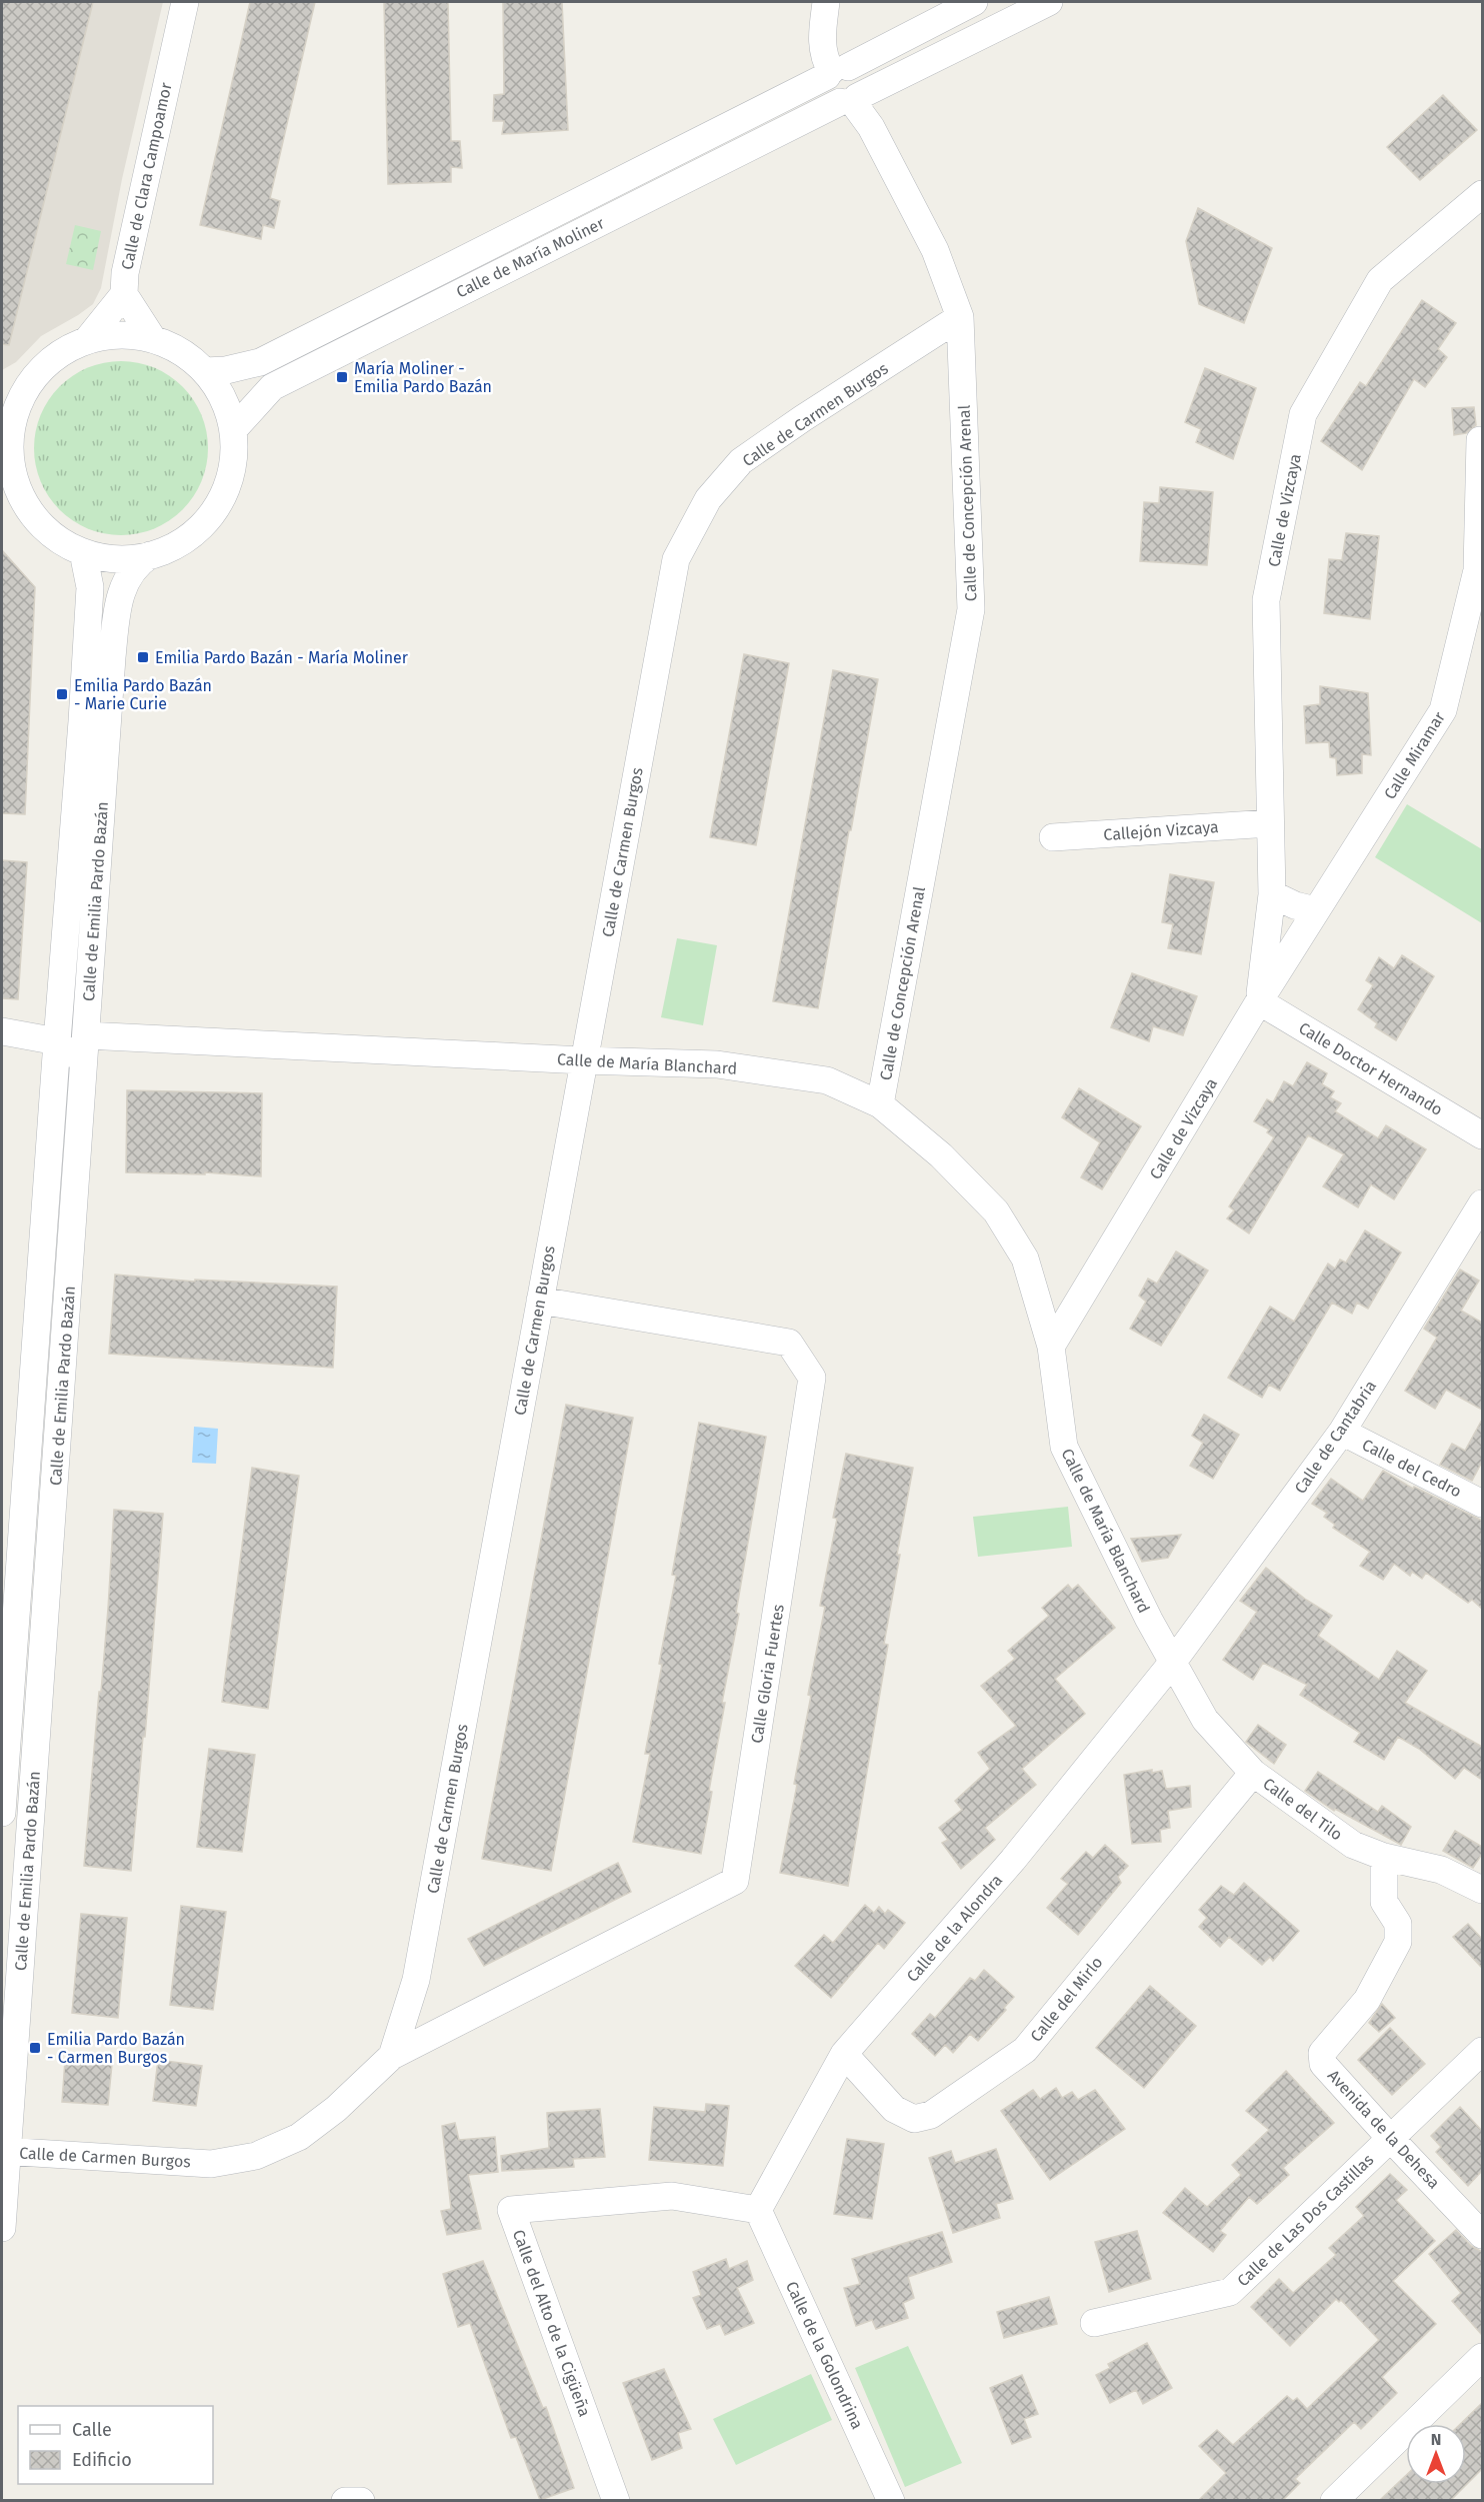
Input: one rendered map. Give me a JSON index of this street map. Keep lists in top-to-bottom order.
{
  "streets": {
    "street": [
      "Calle de Clara Campoamor",
      "Calle de María Moliner",
      "Calle de Carmen Burgos",
      "Calle de Concepción Arenal",
      "Calle de Vizcaya",
      "Calle Miramar",
      "Callejón Vizcaya",
      "Calle de Emilia Pardo Bazán",
      "Calle de María Blanchard",
      "Calle Doctor Hernando",
      "Calle de Cantabria",
      "Calle del Cedro",
      "Calle Gloria Fuertes",
      "Calle del Tilo",
      "Calle de la Alondra",
      "Calle del Mirlo",
      "Avenida de la Dehesa",
      "Calle de Las Dos Castillas",
      "Calle del Alto de la Cigüeña",
      "Calle de la Golondrina"
    ]
  },
  "crossings": [
    ["Calle de María Moliner", "Calle de Concepción Arenal"],
    ["Calle de Carmen Burgos", "Calle de Concepción Arenal"],
    ["Calle de Carmen Burgos", "Calle de Emilia Pardo Bazán"],
    ["Calle de Carmen Burgos", "Calle de María Blanchard"],
    ["Calle de Carmen Burgos", "Calle Gloria Fuertes"],
    ["Calle de Concepción Arenal", "Calle de María Blanchard"],
    ["Calle de Vizcaya", "Calle Miramar"],
    ["Calle de Vizcaya", "Callejón Vizcaya"],
    ["Calle de Vizcaya", "Calle de María Blanchard"],
    ["Calle de Vizcaya", "Calle Doctor Hernando"],
    ["Calle Miramar", "Calle Doctor Hernando"],
    ["Calle de Emilia Pardo Bazán", "Calle de María Blanchard"],
    ["Calle de María Blanchard", "Calle de Cantabria"],
    ["Calle de María Blanchard", "Calle del Tilo"],
    ["Calle de María Blanchard", "Calle de la Alondra"],
    ["Calle de Cantabria", "Calle del Cedro"],
    ["Calle de Cantabria", "Calle del Tilo"],
    ["Calle de Cantabria", "Calle de la Alondra"],
    ["Calle del Tilo", "Calle de la Alondra"],
    ["Calle del Tilo", "Calle del Mirlo"],
    ["Calle del Tilo", "Avenida de la Dehesa"],
    ["Calle de la Alondra", "Calle del Mirlo"],
    ["Calle de la Alondra", "Calle del Alto de la Cigüeña"],
    ["Calle de la Alondra", "Calle de la Golondrina"],
    ["Avenida de la Dehesa", "Calle de Las Dos Castillas"],
    ["Calle del Alto de la Cigüeña", "Calle de la Golondrina"]
  ],
  "places": {
    "transit": [
      "María Moliner - Emilia Pardo Bazán",
      "Emilia Pardo Bazán - María Moliner",
      "Emilia Pardo Bazán - Marie Curie",
      "Emilia Pardo Bazán - Carmen Burgos"
    ]
  },
  "legend": ["Calle", "Edificio"],
  "north": "top"
}
